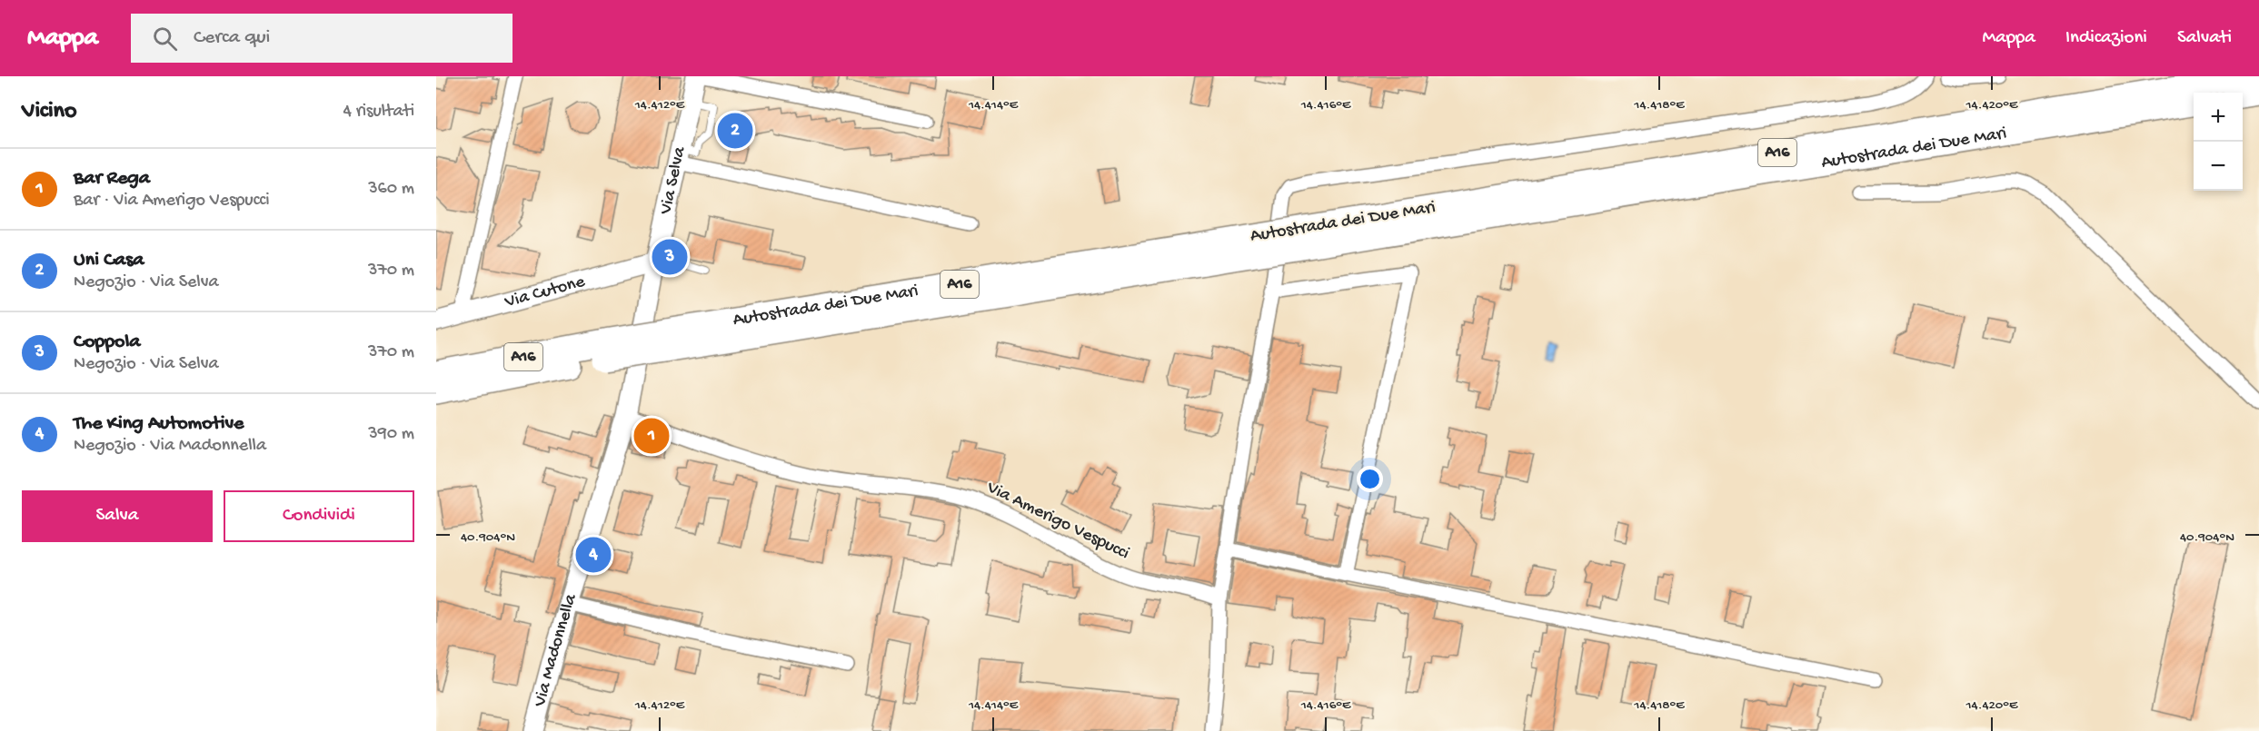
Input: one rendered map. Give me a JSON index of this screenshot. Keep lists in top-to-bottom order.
{
  "streets": {
    "highway": ["Autostrada dei Due Mari", "A16"],
    "street": [
      "Via Selva",
      "Via Cutone",
      "Via Amerigo Vespucci",
      "Via Madonnella"
    ]
  },
  "crossings": [
    ["Via Selva", "Via Cutone"],
    ["Via Selva", "Via Amerigo Vespucci"],
    ["Via Selva", "Via Madonnella"],
    ["Via Amerigo Vespucci", "Via Madonnella"]
  ],
  "page": {
    "header": "Mappa",
    "search": "Cerca qui",
    "nav": ["Mappa", "Indicazioni", "Salvati"],
    "heading": ["Vicino", "4 risultati"],
    "map_buttons": ["+", "−"],
    "pins": [
      "2",
      "3",
      "1",
      "4"
    ],
    "list": [
      {
        "mark": "1",
        "name": "Bar Rega",
        "note": "Bar · Via Amerigo Vespucci",
        "value": "360 m"
      },
      {
        "mark": "2",
        "name": "Uni Casa",
        "note": "Negozio · Via Selva",
        "value": "370 m"
      },
      {
        "mark": "3",
        "name": "Coppola",
        "note": "Negozio · Via Selva",
        "value": "370 m"
      },
      {
        "mark": "4",
        "name": "The King Automotive",
        "note": "Negozio · Via Madonnella",
        "value": "390 m"
      }
    ],
    "buttons": ["Salva", "Condividi"]
  },
  "coordinates": [
    "14.412°E",
    "14.414°E",
    "14.416°E",
    "14.418°E",
    "14.420°E",
    "40.904°N"
  ]
}
